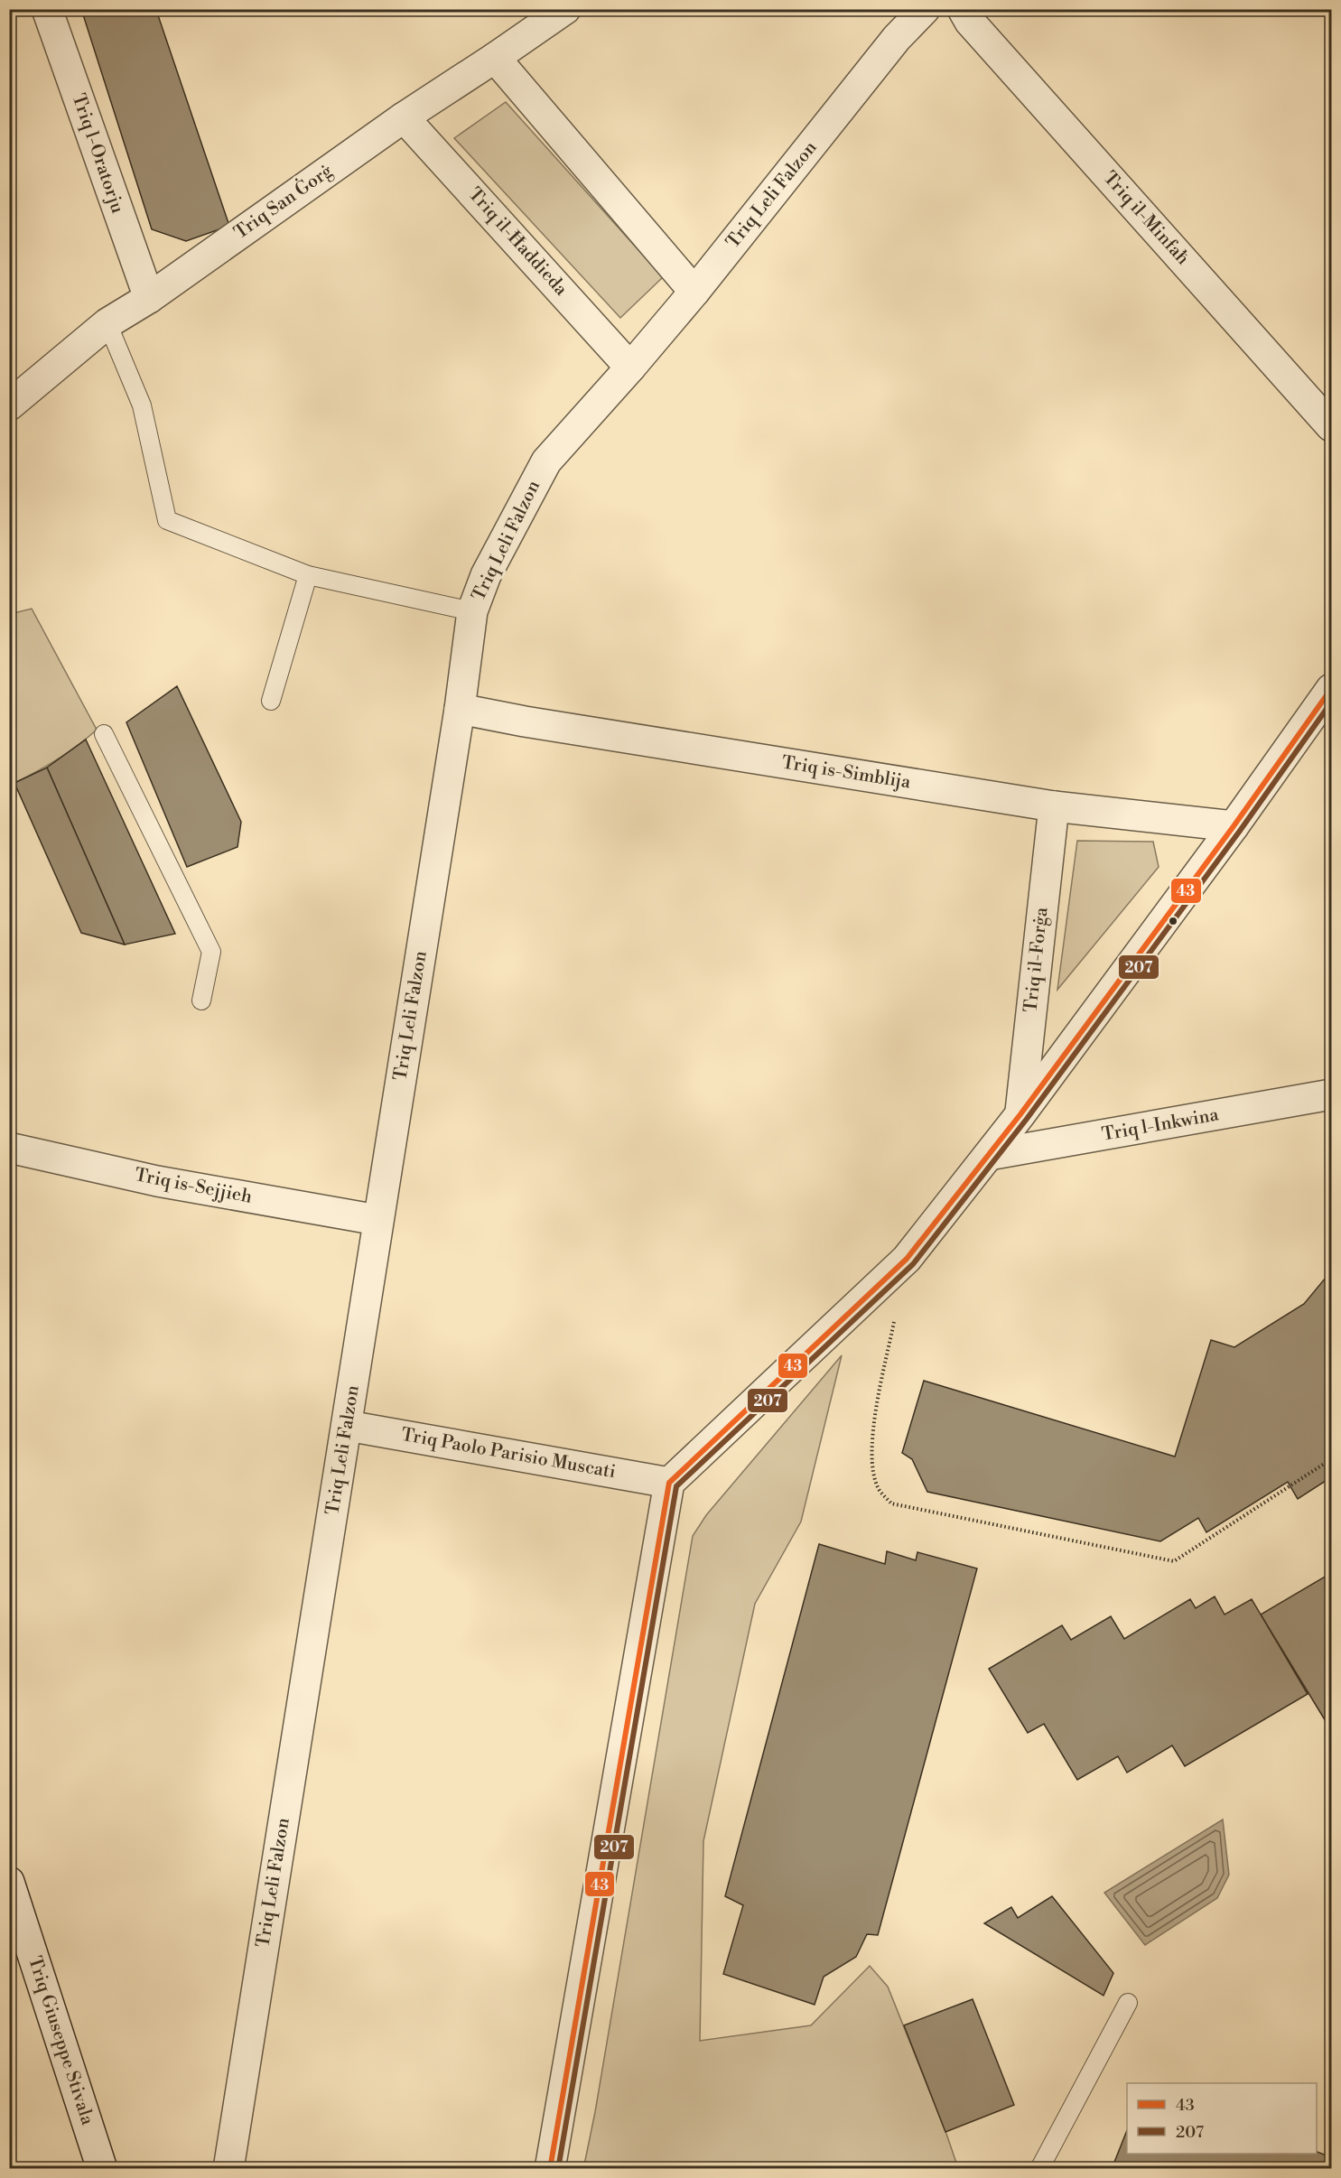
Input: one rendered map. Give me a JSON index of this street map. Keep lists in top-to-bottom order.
{
  "streets": {
    "street": [
      "Triq l-Oratorju",
      "Triq Leli Falzon",
      "Triq San Ġorġ",
      "Triq il-Minfaħ",
      "Triq il-Ħaddieda",
      "Triq is-Simblija",
      "Triq il-Forġa",
      "Triq l-Inkwina",
      "Triq is-Sejjieh",
      "Triq Paolo Parisio Muscati",
      "Triq Giuseppe Stivala"
    ]
  },
  "crossings": [
    ["Triq l-Oratorju", "Triq San Ġorġ"],
    ["Triq Leli Falzon", "Triq il-Ħaddieda"],
    ["Triq Leli Falzon", "Triq is-Simblija"],
    ["Triq Leli Falzon", "Triq is-Sejjieh"],
    ["Triq Leli Falzon", "Triq Paolo Parisio Muscati"],
    ["Triq San Ġorġ", "Triq il-Ħaddieda"],
    ["Triq is-Simblija", "Triq il-Forġa"]
  ],
  "lines": ["transit line 43", "transit line 207"],
  "legend": ["43", "207"]
}
